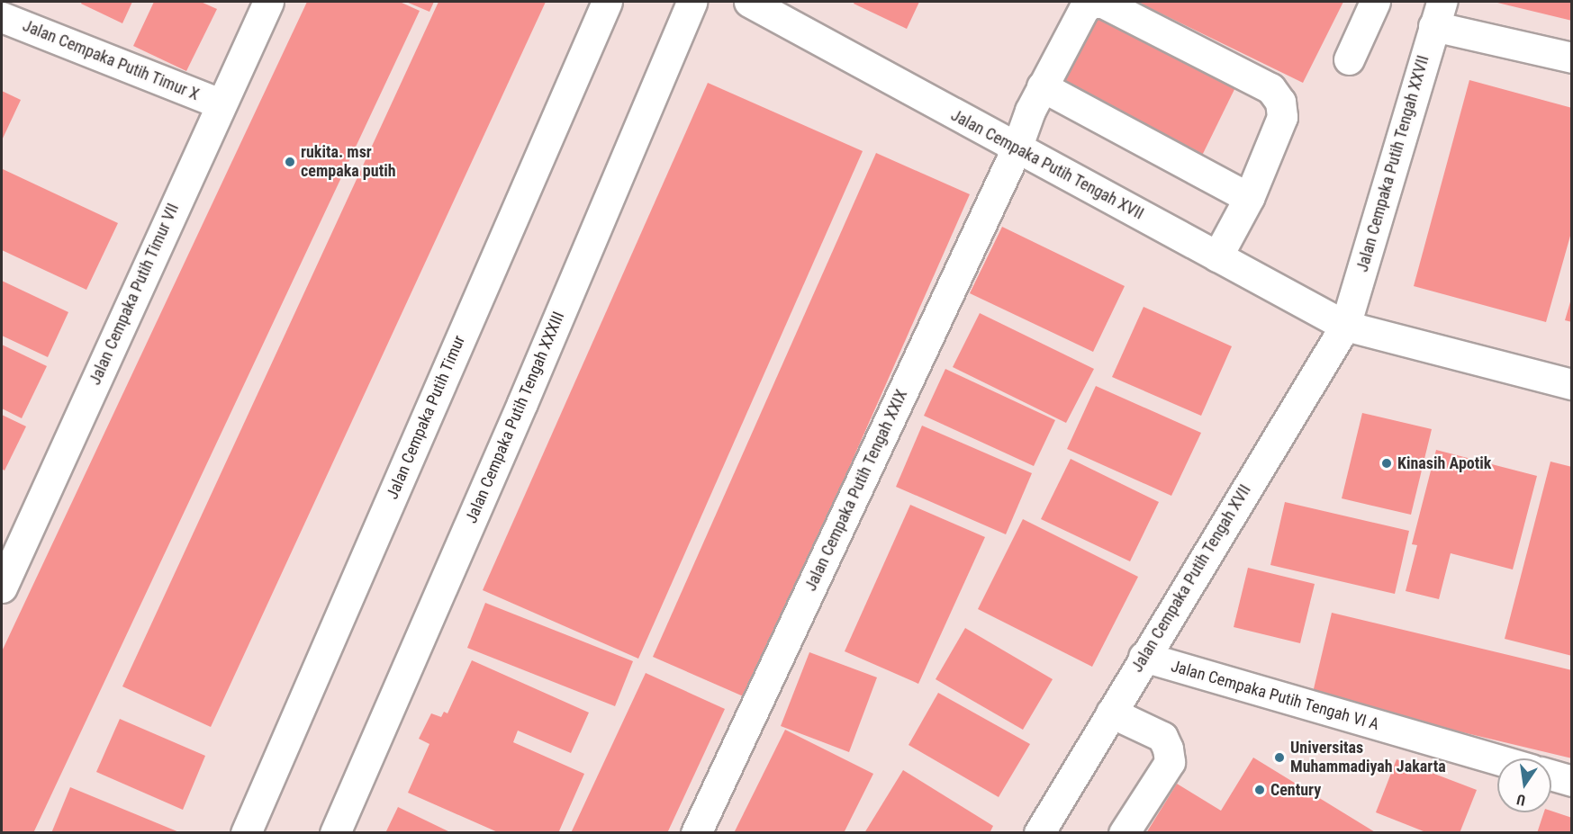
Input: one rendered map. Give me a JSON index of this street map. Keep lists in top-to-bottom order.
{
  "streets": {
    "street": [
      "Jalan Cempaka Putih Timur X",
      "Jalan Cempaka Putih Tengah XXVII",
      "Jalan Cempaka Putih Tengah XVII",
      "Jalan Cempaka Putih Timur VII",
      "Jalan Cempaka Putih Timur",
      "Jalan Cempaka Putih Tengah XXXIII",
      "Jalan Cempaka Putih Tengah XXIX",
      "Jalan Cempaka Putih Tengah VI A"
    ]
  },
  "crossings": [
    ["Jalan Cempaka Putih Timur X", "Jalan Cempaka Putih Timur VII"],
    ["Jalan Cempaka Putih Tengah XXVII", "Jalan Cempaka Putih Tengah XVII"],
    ["Jalan Cempaka Putih Tengah XVII", "Jalan Cempaka Putih Tengah XXIX"],
    ["Jalan Cempaka Putih Tengah XVII", "Jalan Cempaka Putih Tengah VI A"]
  ],
  "places": [
    "rukita. msr cempaka putih",
    "Kinasih Apotik",
    "Universitas Muhammadiyah Jakarta",
    "Century"
  ],
  "north": "bottom"
}
